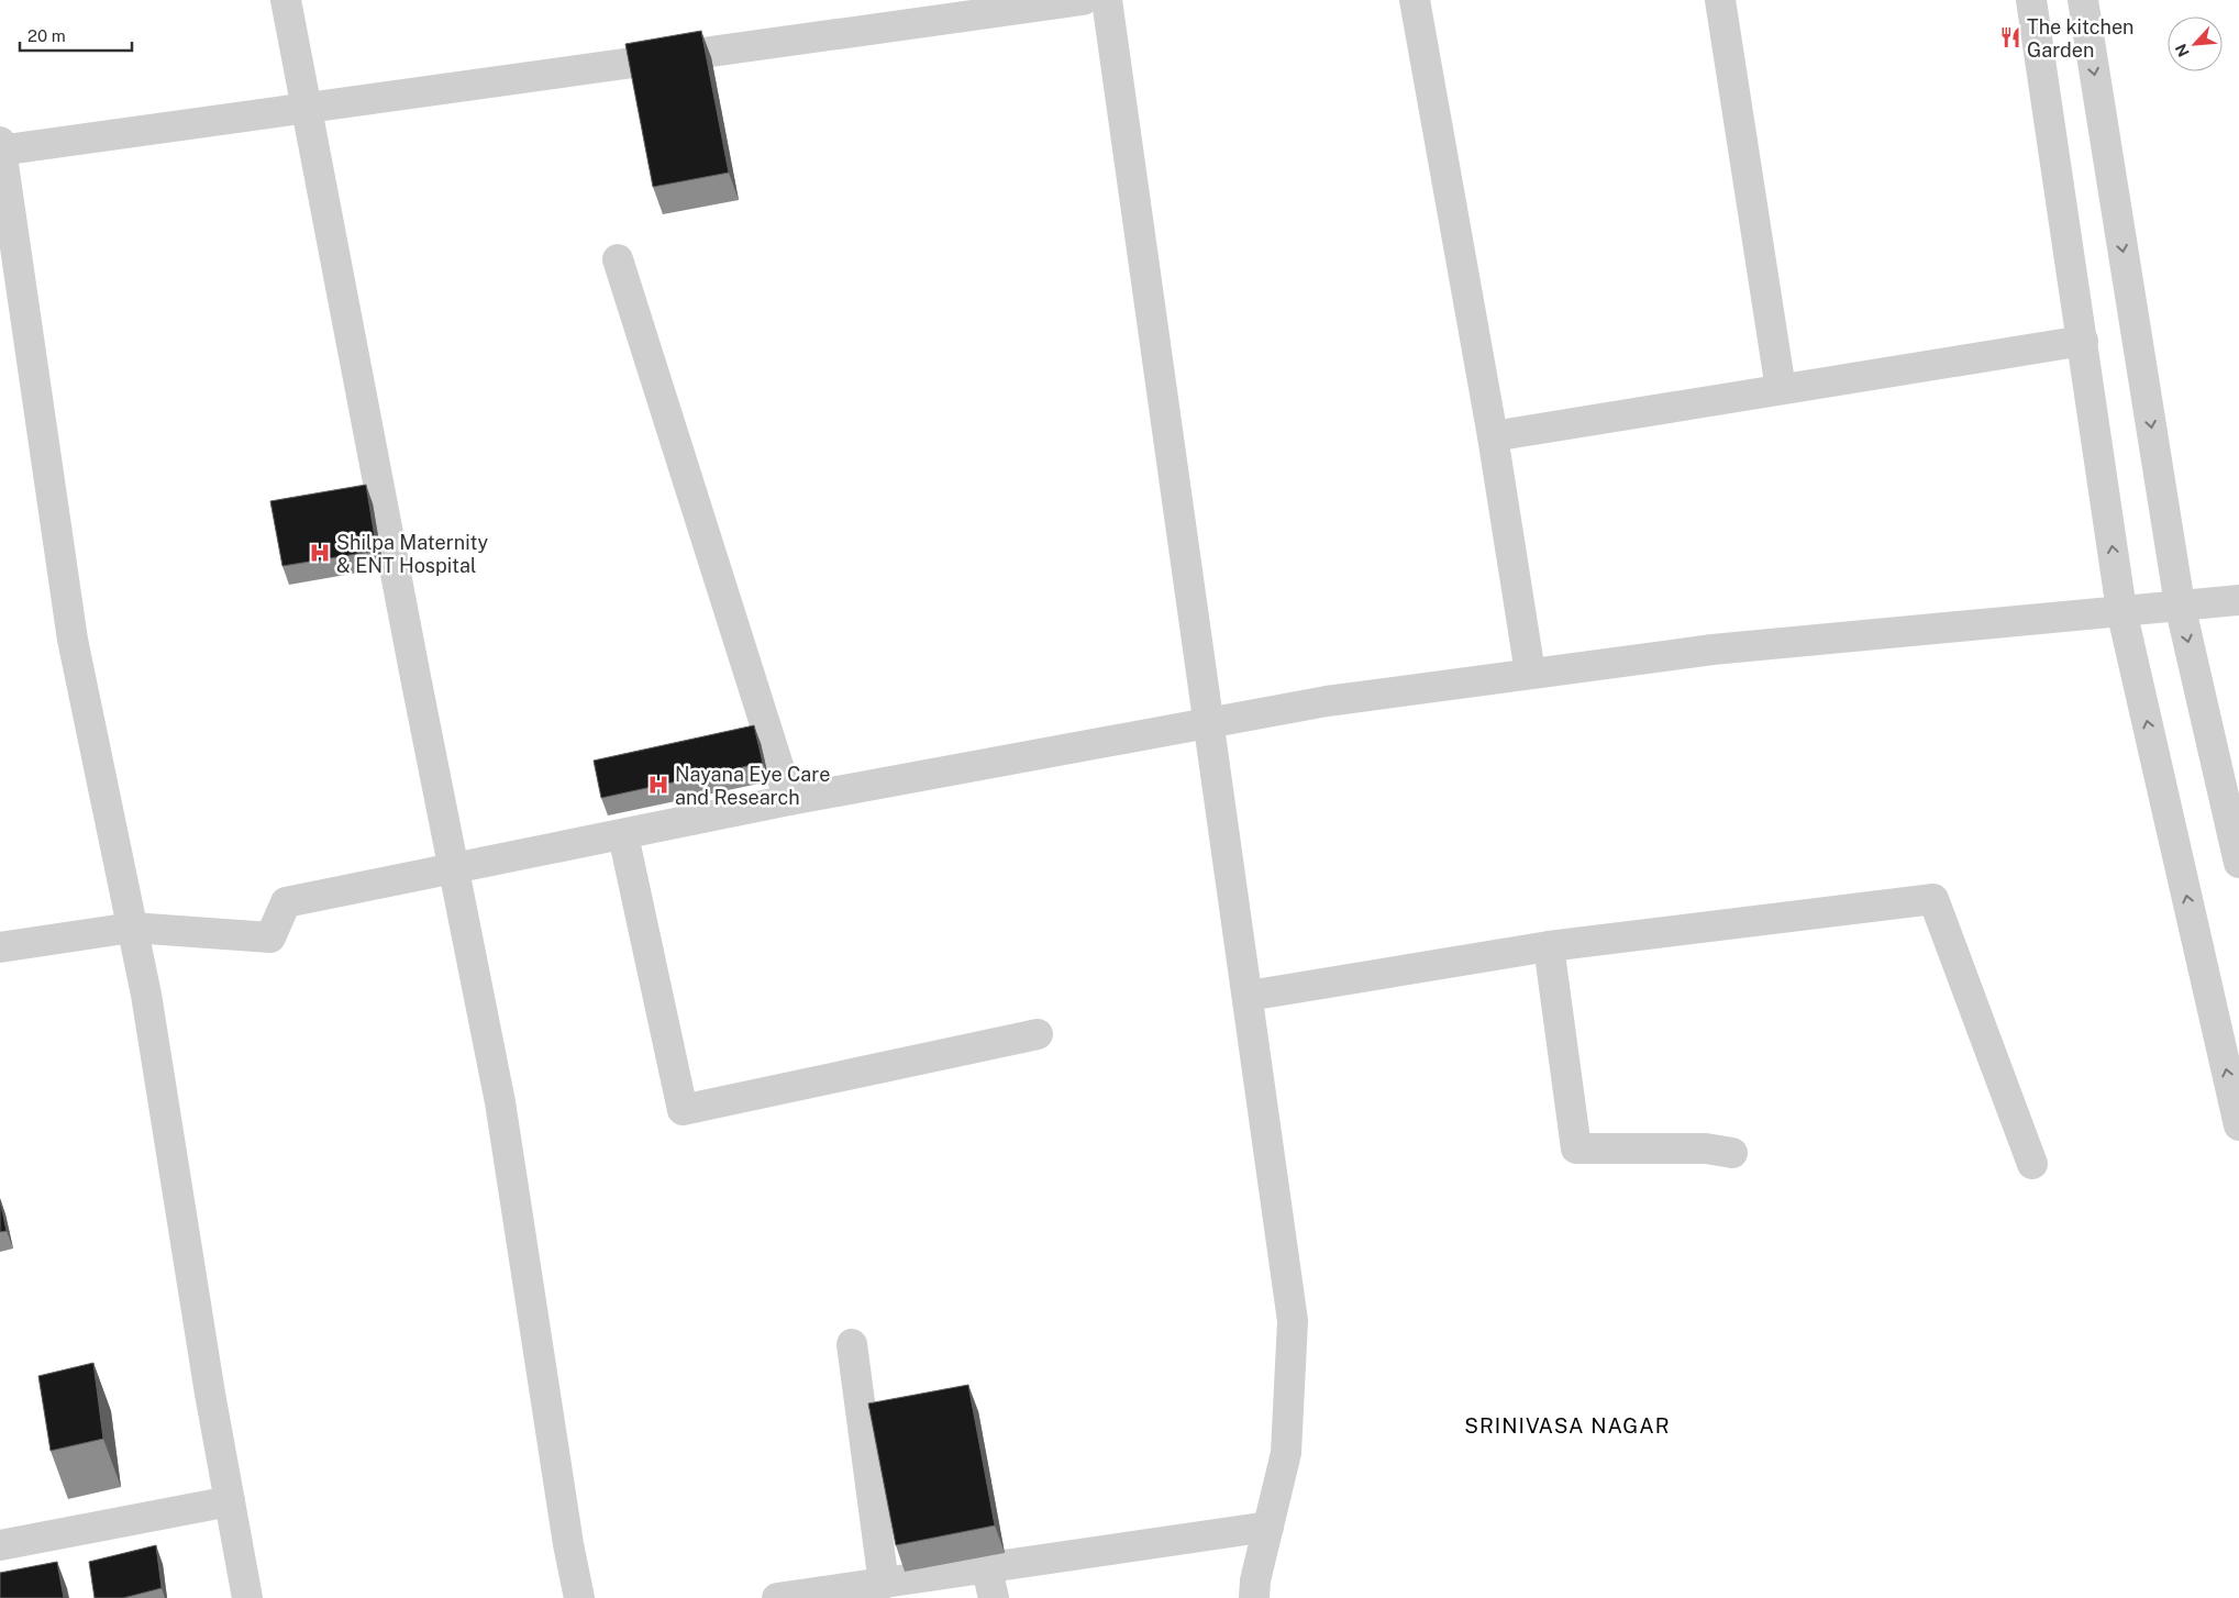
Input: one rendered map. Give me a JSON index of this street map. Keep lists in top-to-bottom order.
{
  "districts": ["SRINIVASA NAGAR"],
  "places": {
    "restaurant": ["The kitchen Garden"],
    "hospital": ["Shilpa Maternity & ENT Hospital", "Nayana Eye Care and Research"]
  },
  "scale_bar": "20 m",
  "north": "bottom left"
}
